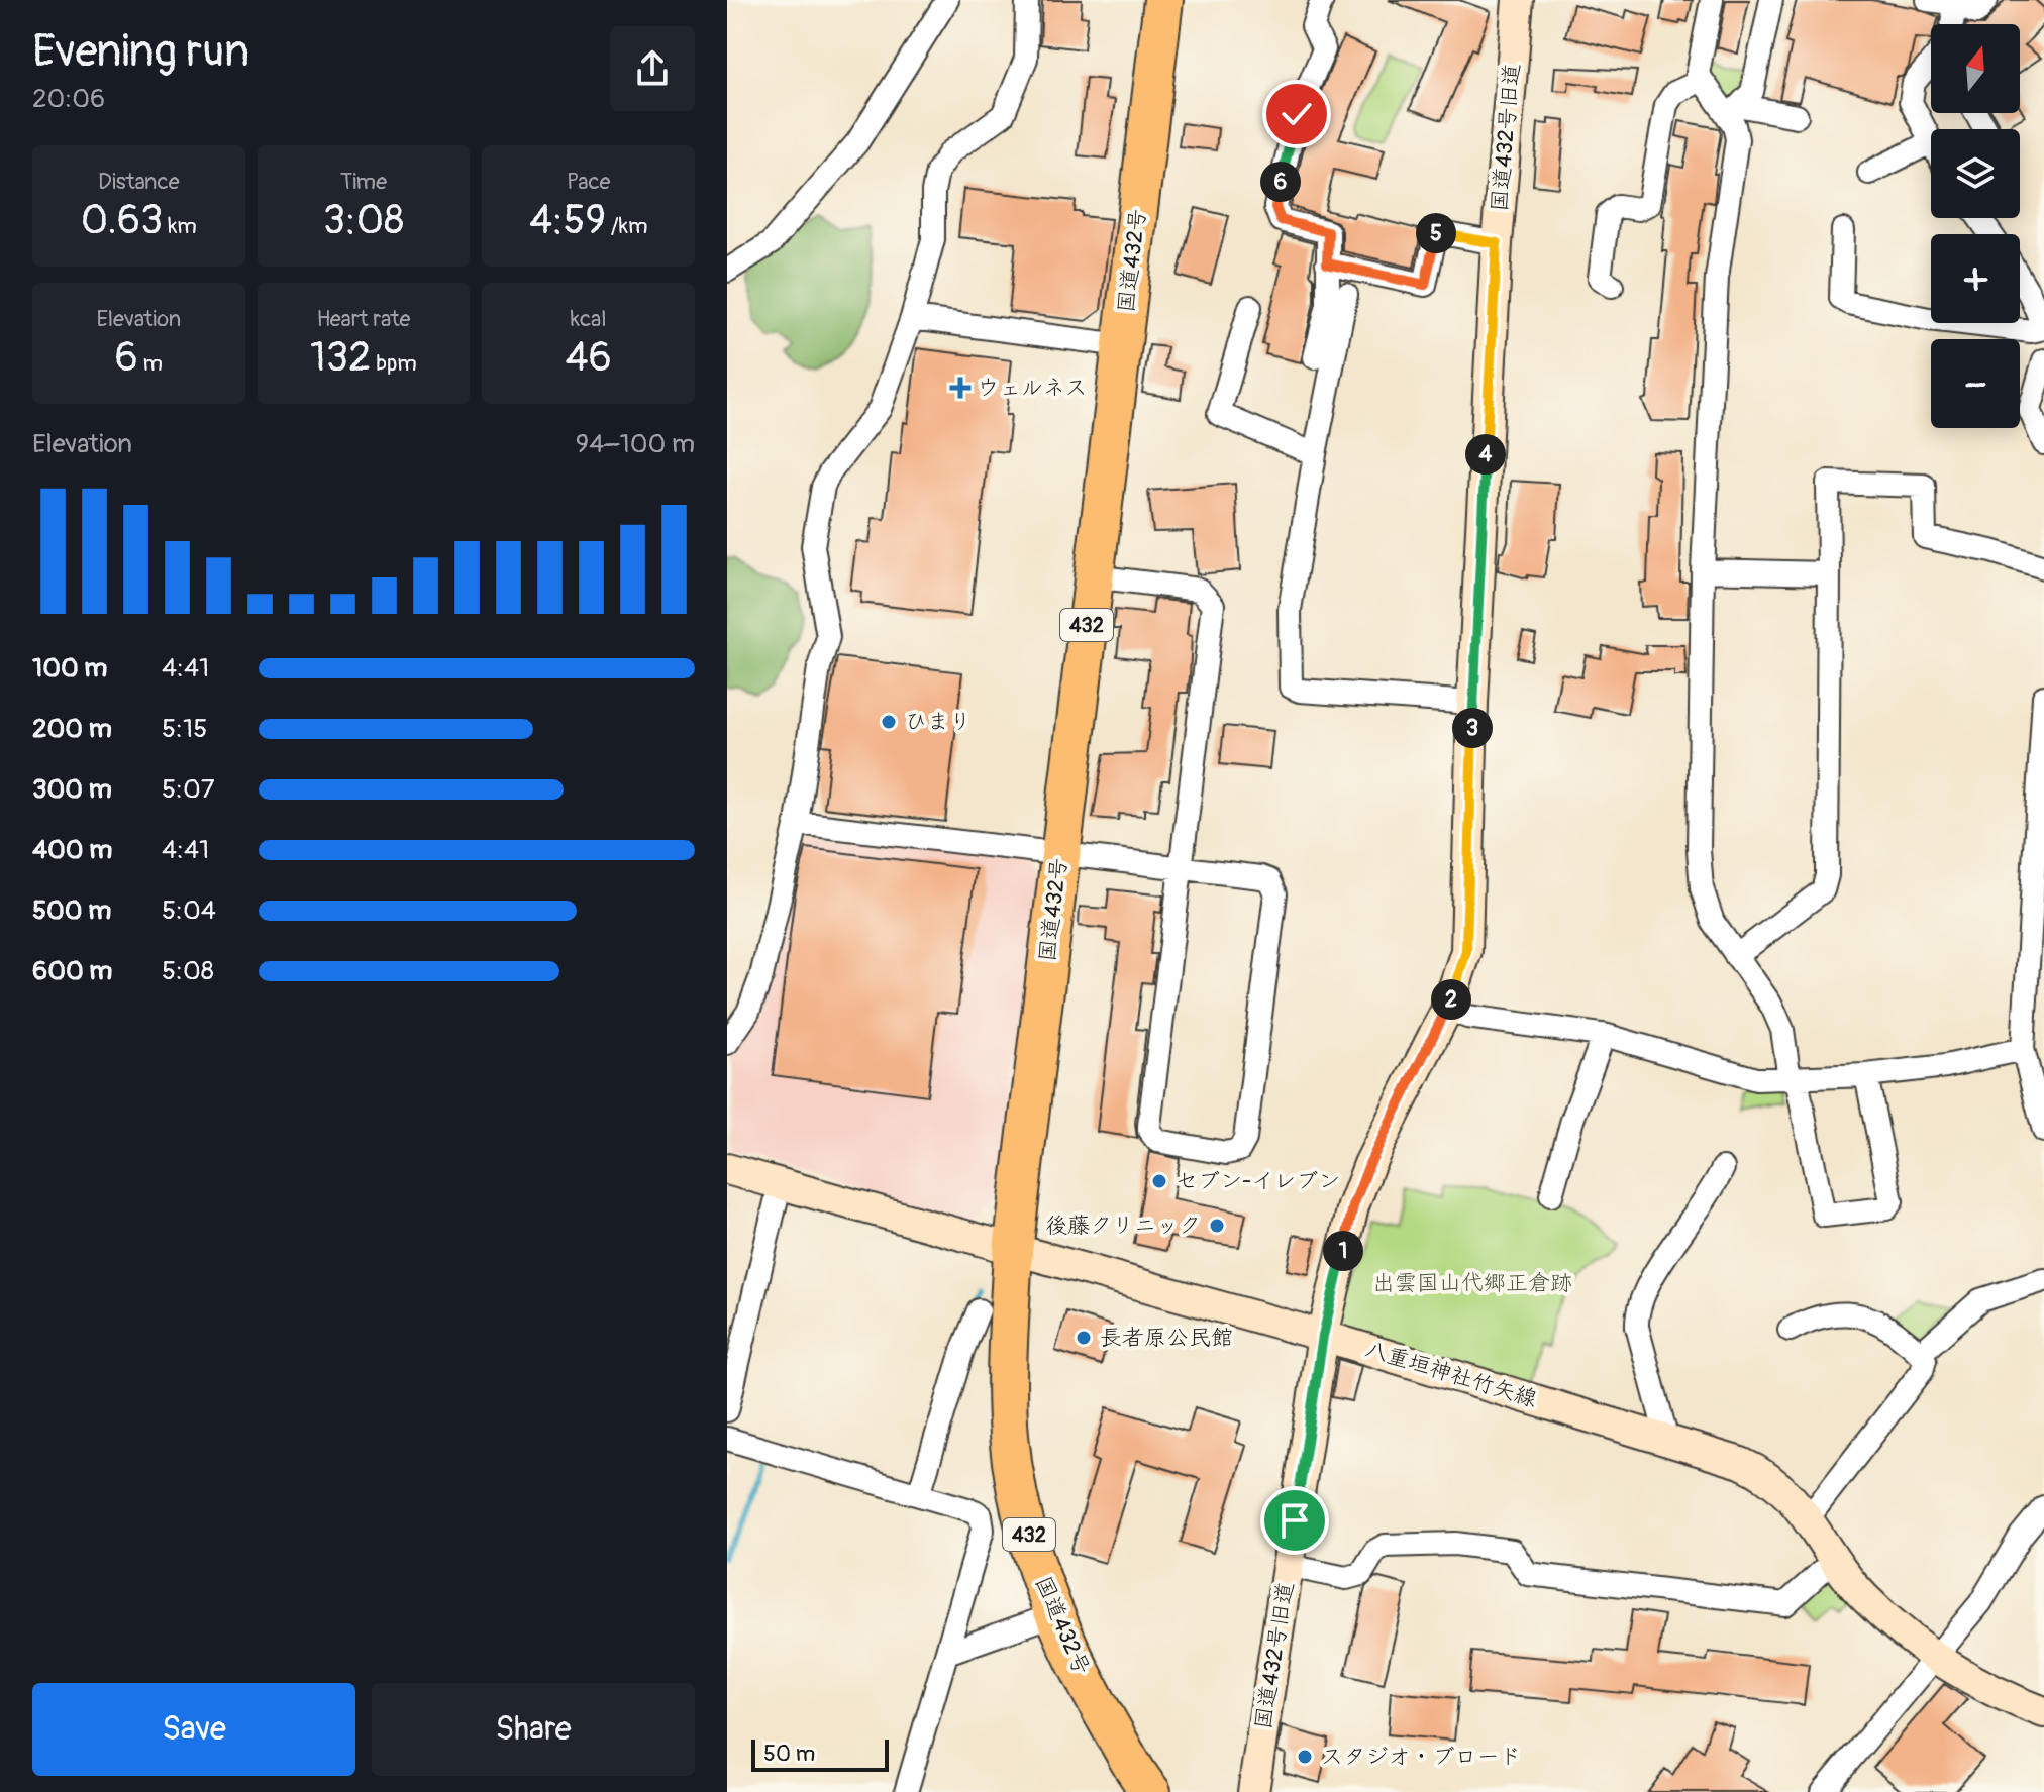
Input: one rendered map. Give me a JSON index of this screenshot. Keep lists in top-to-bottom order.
{
  "streets": {
    "highway": ["国道432号", "432"],
    "street": ["国道432号旧道", "八重垣神社竹矢線"]
  },
  "crossings": [
    ["国道432号旧道", "八重垣神社竹矢線"],
    ["国道432号", "八重垣神社竹矢線"]
  ],
  "parks": ["出雲国山代郷正倉跡"],
  "places": {
    "health": ["ウェルネス"],
    "other": [
      "ひまり",
      "セブン-イレブン",
      "後藤クリニック",
      "長者原公民館",
      "スタジオ・ブロード"
    ]
  },
  "scale_bar": "50 m",
  "north": "top",
  "page": {
    "heading": ["Evening run", "20:06"],
    "map_buttons": ["+", "−"],
    "stats": [
      ["Distance", "0.63 km"],
      ["Time", "3:08"],
      ["Pace", "4:59 /km"],
      ["Elevation", "6 m"],
      ["Heart rate", "132 bpm"],
      ["kcal", "46"]
    ],
    "pins": [
      "6",
      "5",
      "4",
      "3",
      "2",
      "1"
    ],
    "chart": ["Elevation", "94–100 m"],
    "list": [
      {
        "name": "100 m",
        "note": "4:41"
      },
      {
        "name": "200 m",
        "note": "5:15"
      },
      {
        "name": "300 m",
        "note": "5:07"
      },
      {
        "name": "400 m",
        "note": "4:41"
      },
      {
        "name": "500 m",
        "note": "5:04"
      },
      {
        "name": "600 m",
        "note": "5:08"
      }
    ],
    "buttons": ["Save", "Share"],
    "scale": "50 m"
  }
}
